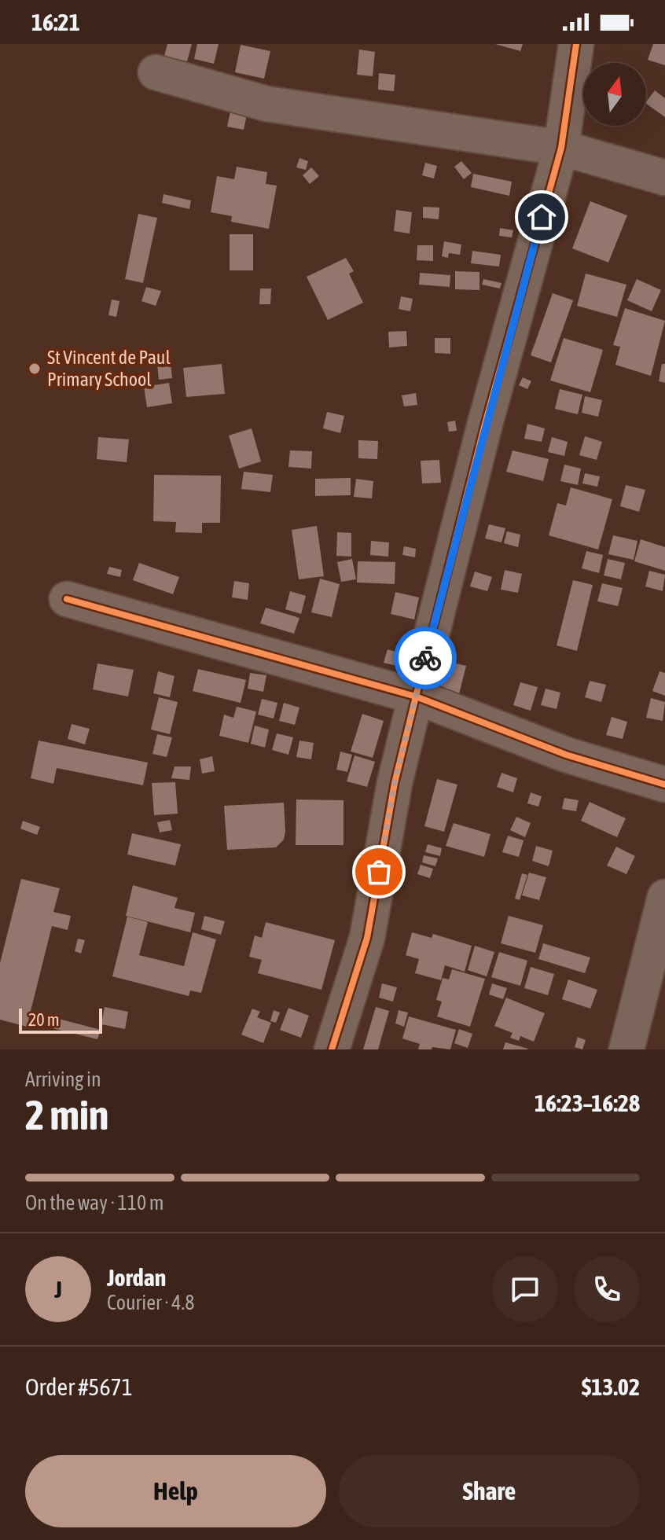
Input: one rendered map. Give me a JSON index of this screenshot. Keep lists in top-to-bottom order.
{
  "places": ["St Vincent de Paul Primary School"],
  "scale_bar": "20 m",
  "north": "top",
  "page": {
    "status": "16:21",
    "scale": "20 m",
    "heading": ["2 min", "Arriving in", "16:23–16:28"],
    "panel": [
      "Jordan",
      "Courier · 4.8",
      "Order #5671",
      "$13.02"
    ],
    "bar": "On the way · 110 m",
    "round": "J",
    "buttons": ["Help", "Share"]
  }
}
